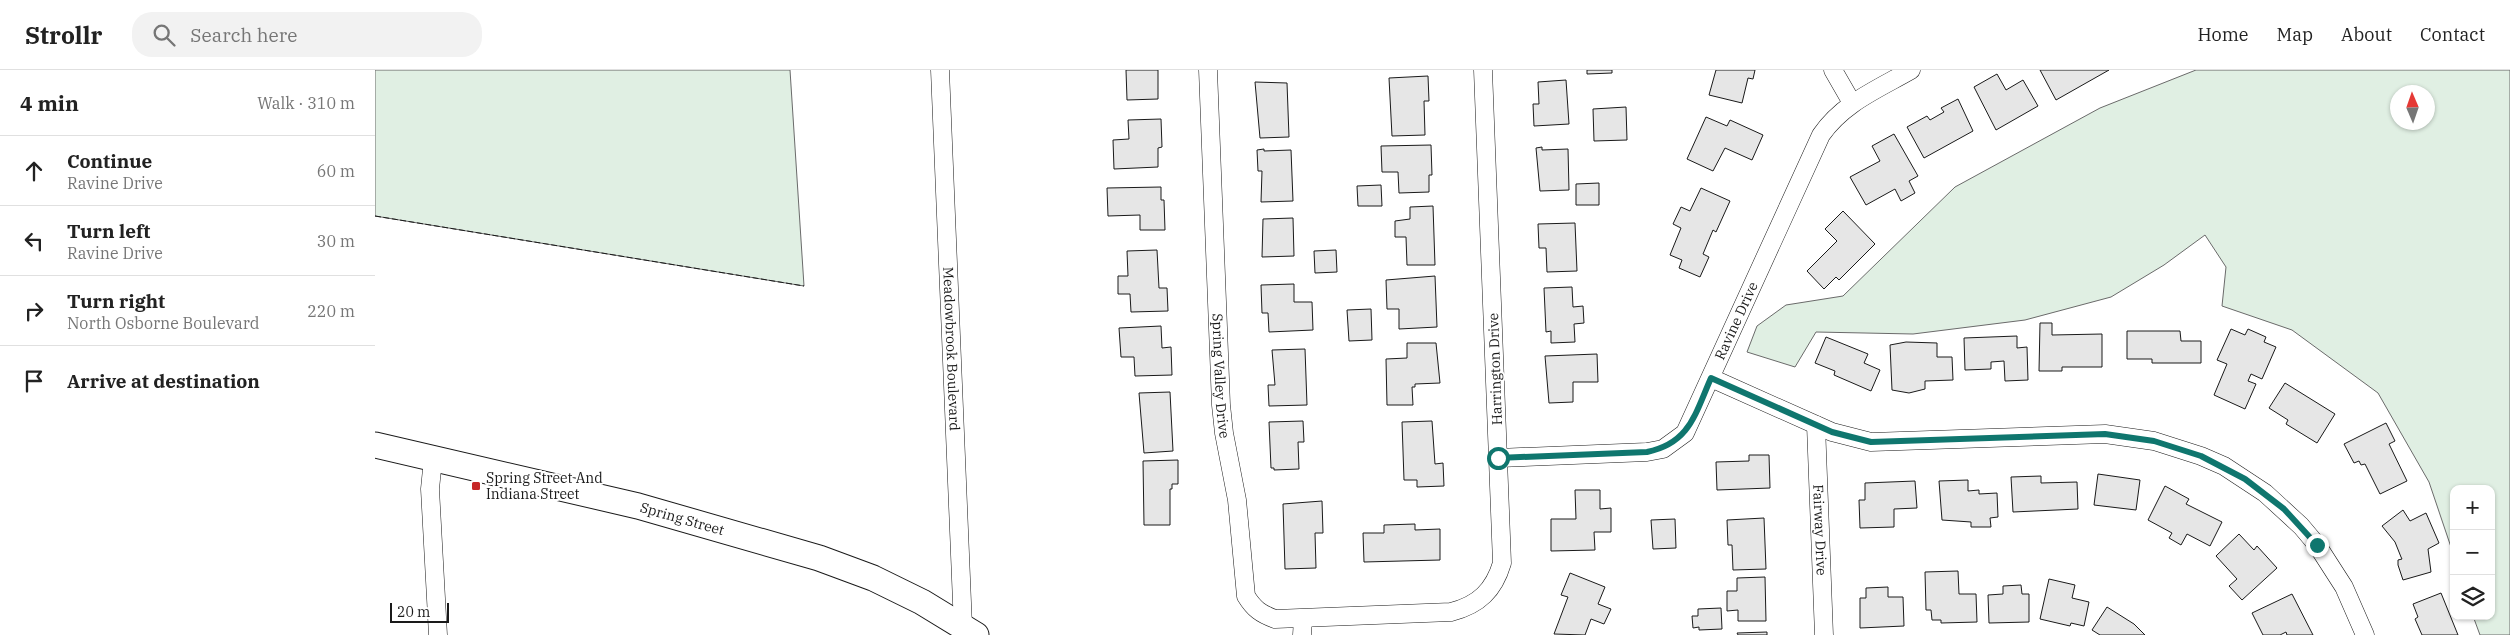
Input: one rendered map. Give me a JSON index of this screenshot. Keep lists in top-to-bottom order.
{
  "streets": {
    "main road": ["Spring Street"],
    "street": [
      "Ravine Drive",
      "Meadowbrook Boulevard",
      "Harrington Drive",
      "Spring Valley Drive",
      "Fairway Drive"
    ]
  },
  "crossings": [
    ["Ravine Drive", "Harrington Drive"],
    ["Meadowbrook Boulevard", "Spring Street"],
    ["Harrington Drive", "Spring Valley Drive"]
  ],
  "places": {
    "transit": ["Spring Street And Indiana Street"]
  },
  "scale_bar": "20 m",
  "north": "top",
  "page": {
    "header": "Strollr",
    "search": "Search here",
    "nav": [
      "Home",
      "Map",
      "About",
      "Contact"
    ],
    "heading": ["4 min", "Walk · 310 m"],
    "list": [
      ["Continue", "Ravine Drive", "60 m"],
      ["Turn left", "Ravine Drive", "30 m"],
      ["Turn right", "North Osborne Boulevard", "220 m"],
      "Arrive at destination"
    ],
    "map_buttons": ["+", "−"],
    "scale": "20 m"
  }
}
